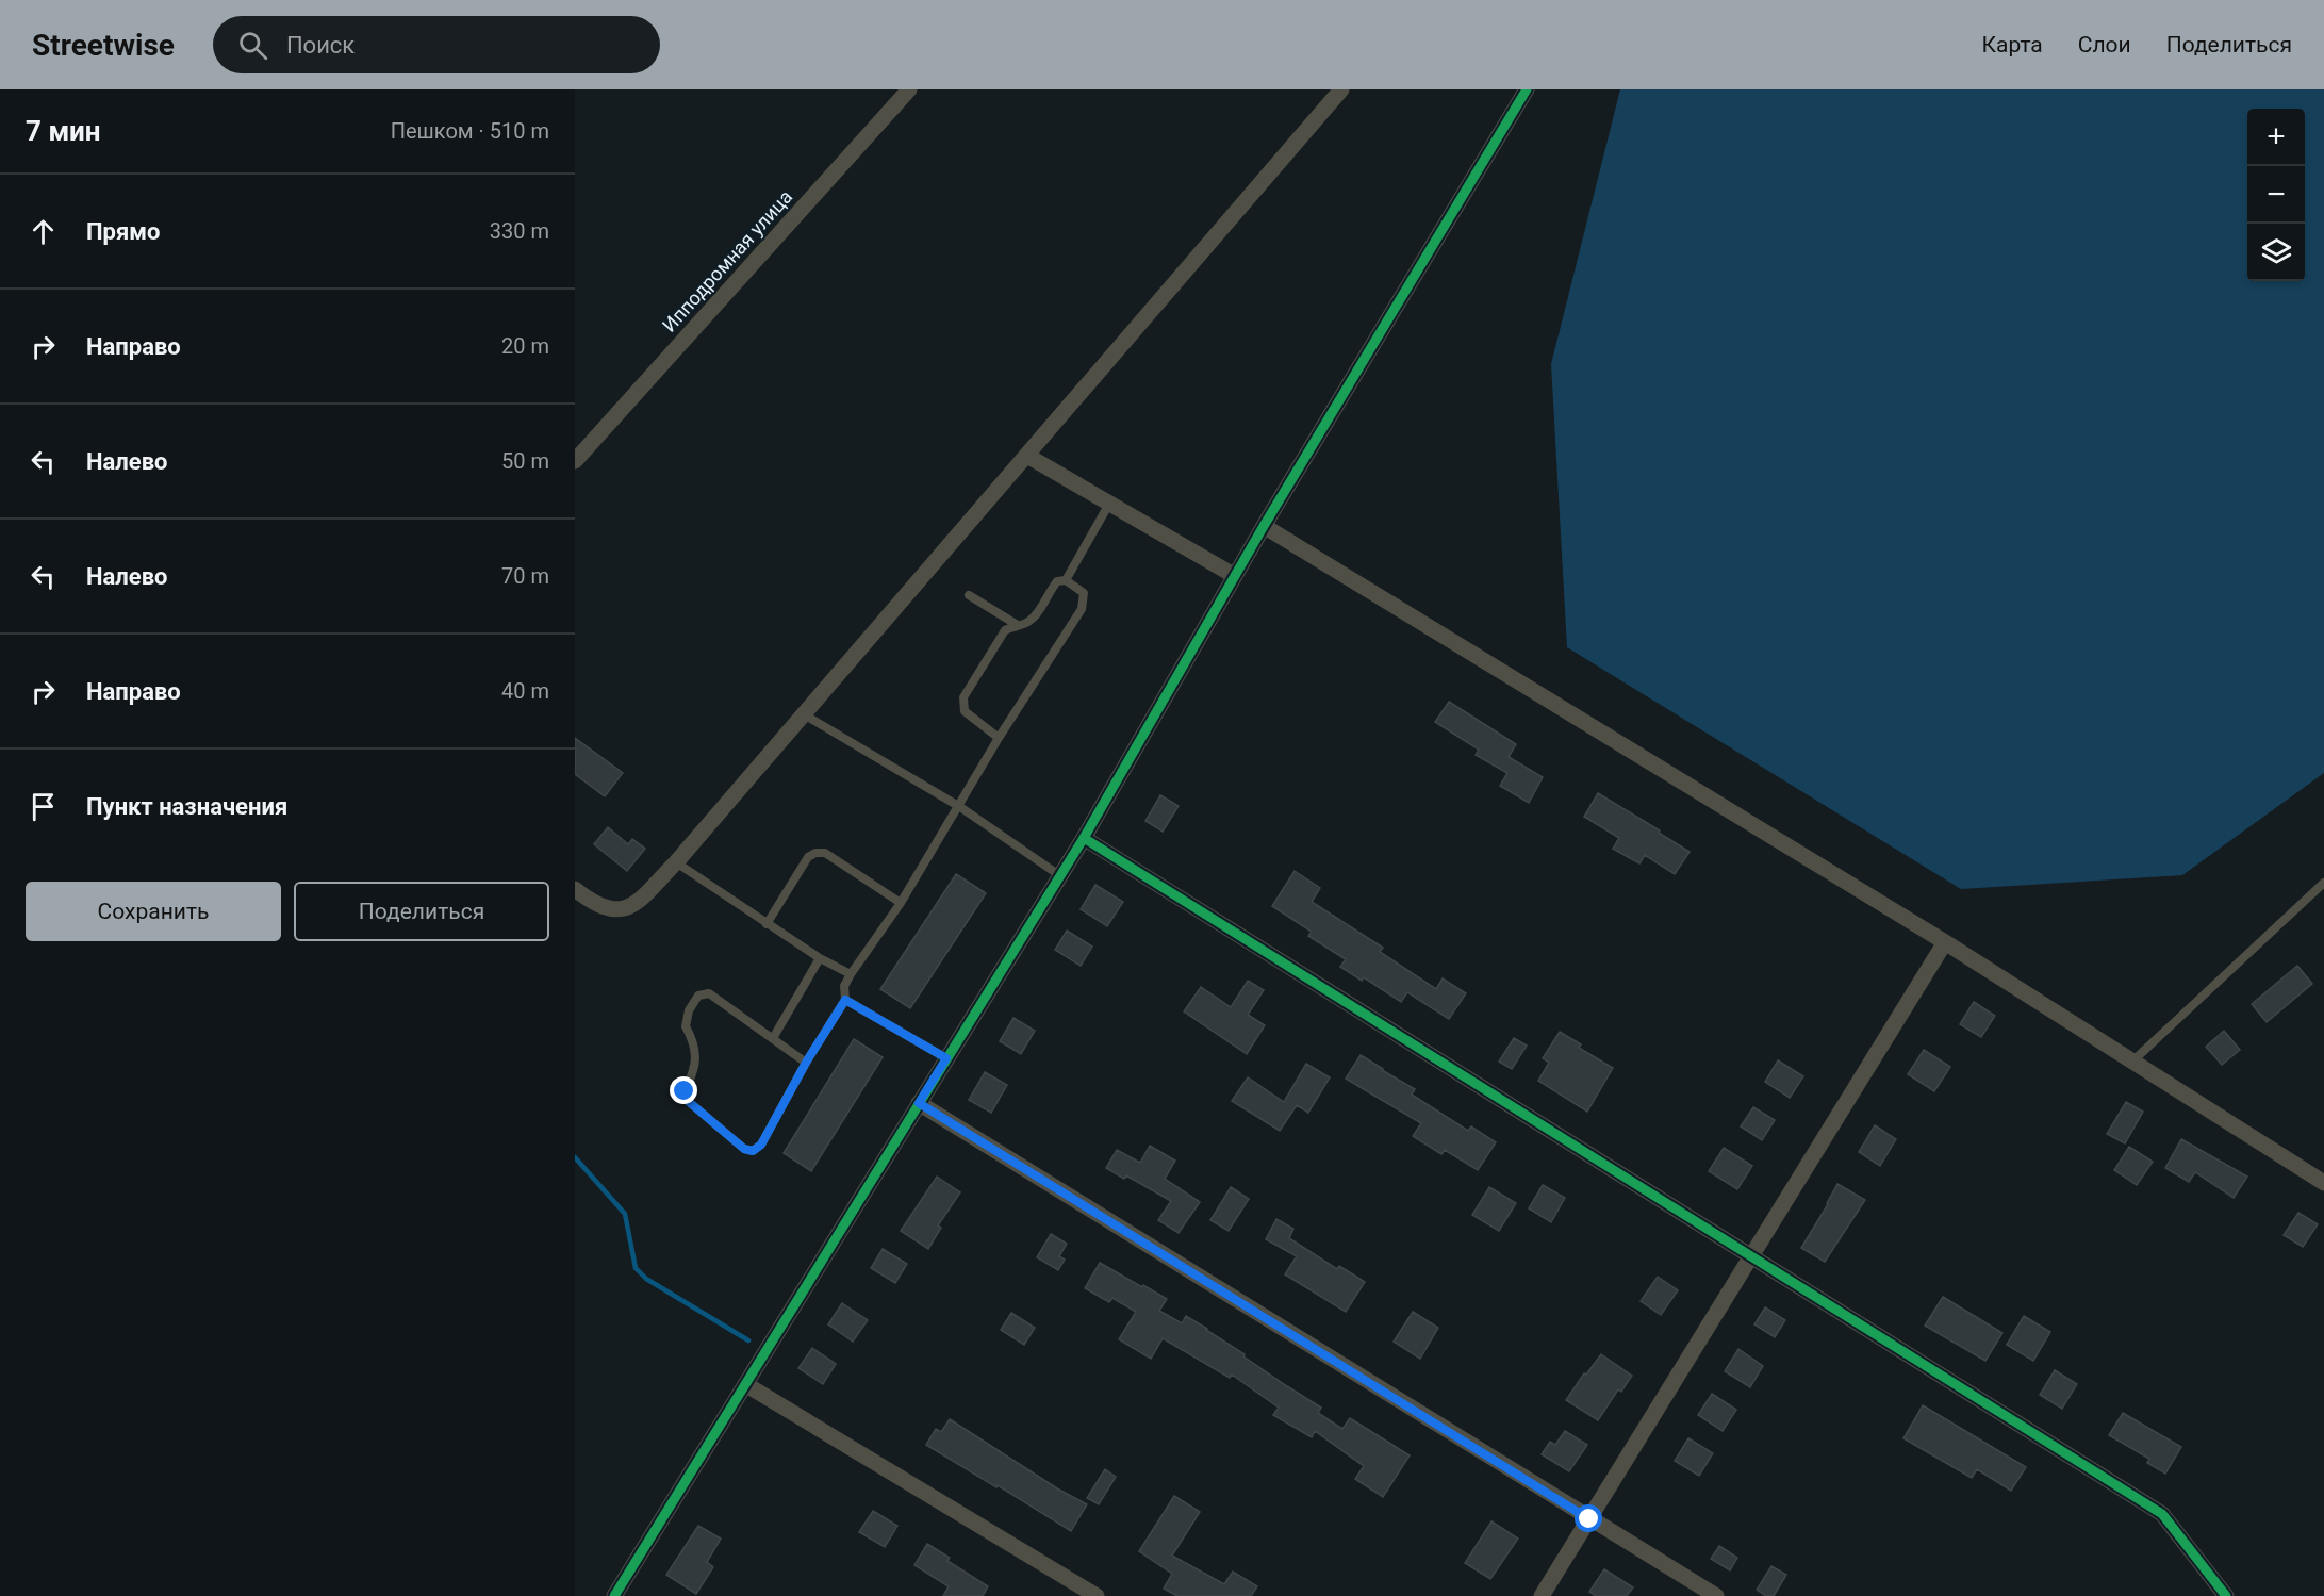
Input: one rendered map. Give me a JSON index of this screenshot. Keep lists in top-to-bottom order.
{
  "streets": {
    "street": ["Ипподромная улица"]
  },
  "page": {
    "header": "Streetwise",
    "search": "Поиск",
    "nav": ["Карта", "Слои", "Поделиться"],
    "heading": ["7 мин", "Пешком · 510 m"],
    "map_buttons": ["+", "−"],
    "list": [
      ["Прямо", "330 m"],
      ["Направо", "20 m"],
      ["Налево", "50 m"],
      ["Налево", "70 m"],
      ["Направо", "40 m"],
      "Пункт назначения"
    ],
    "buttons": ["Сохранить", "Поделиться"]
  }
}
